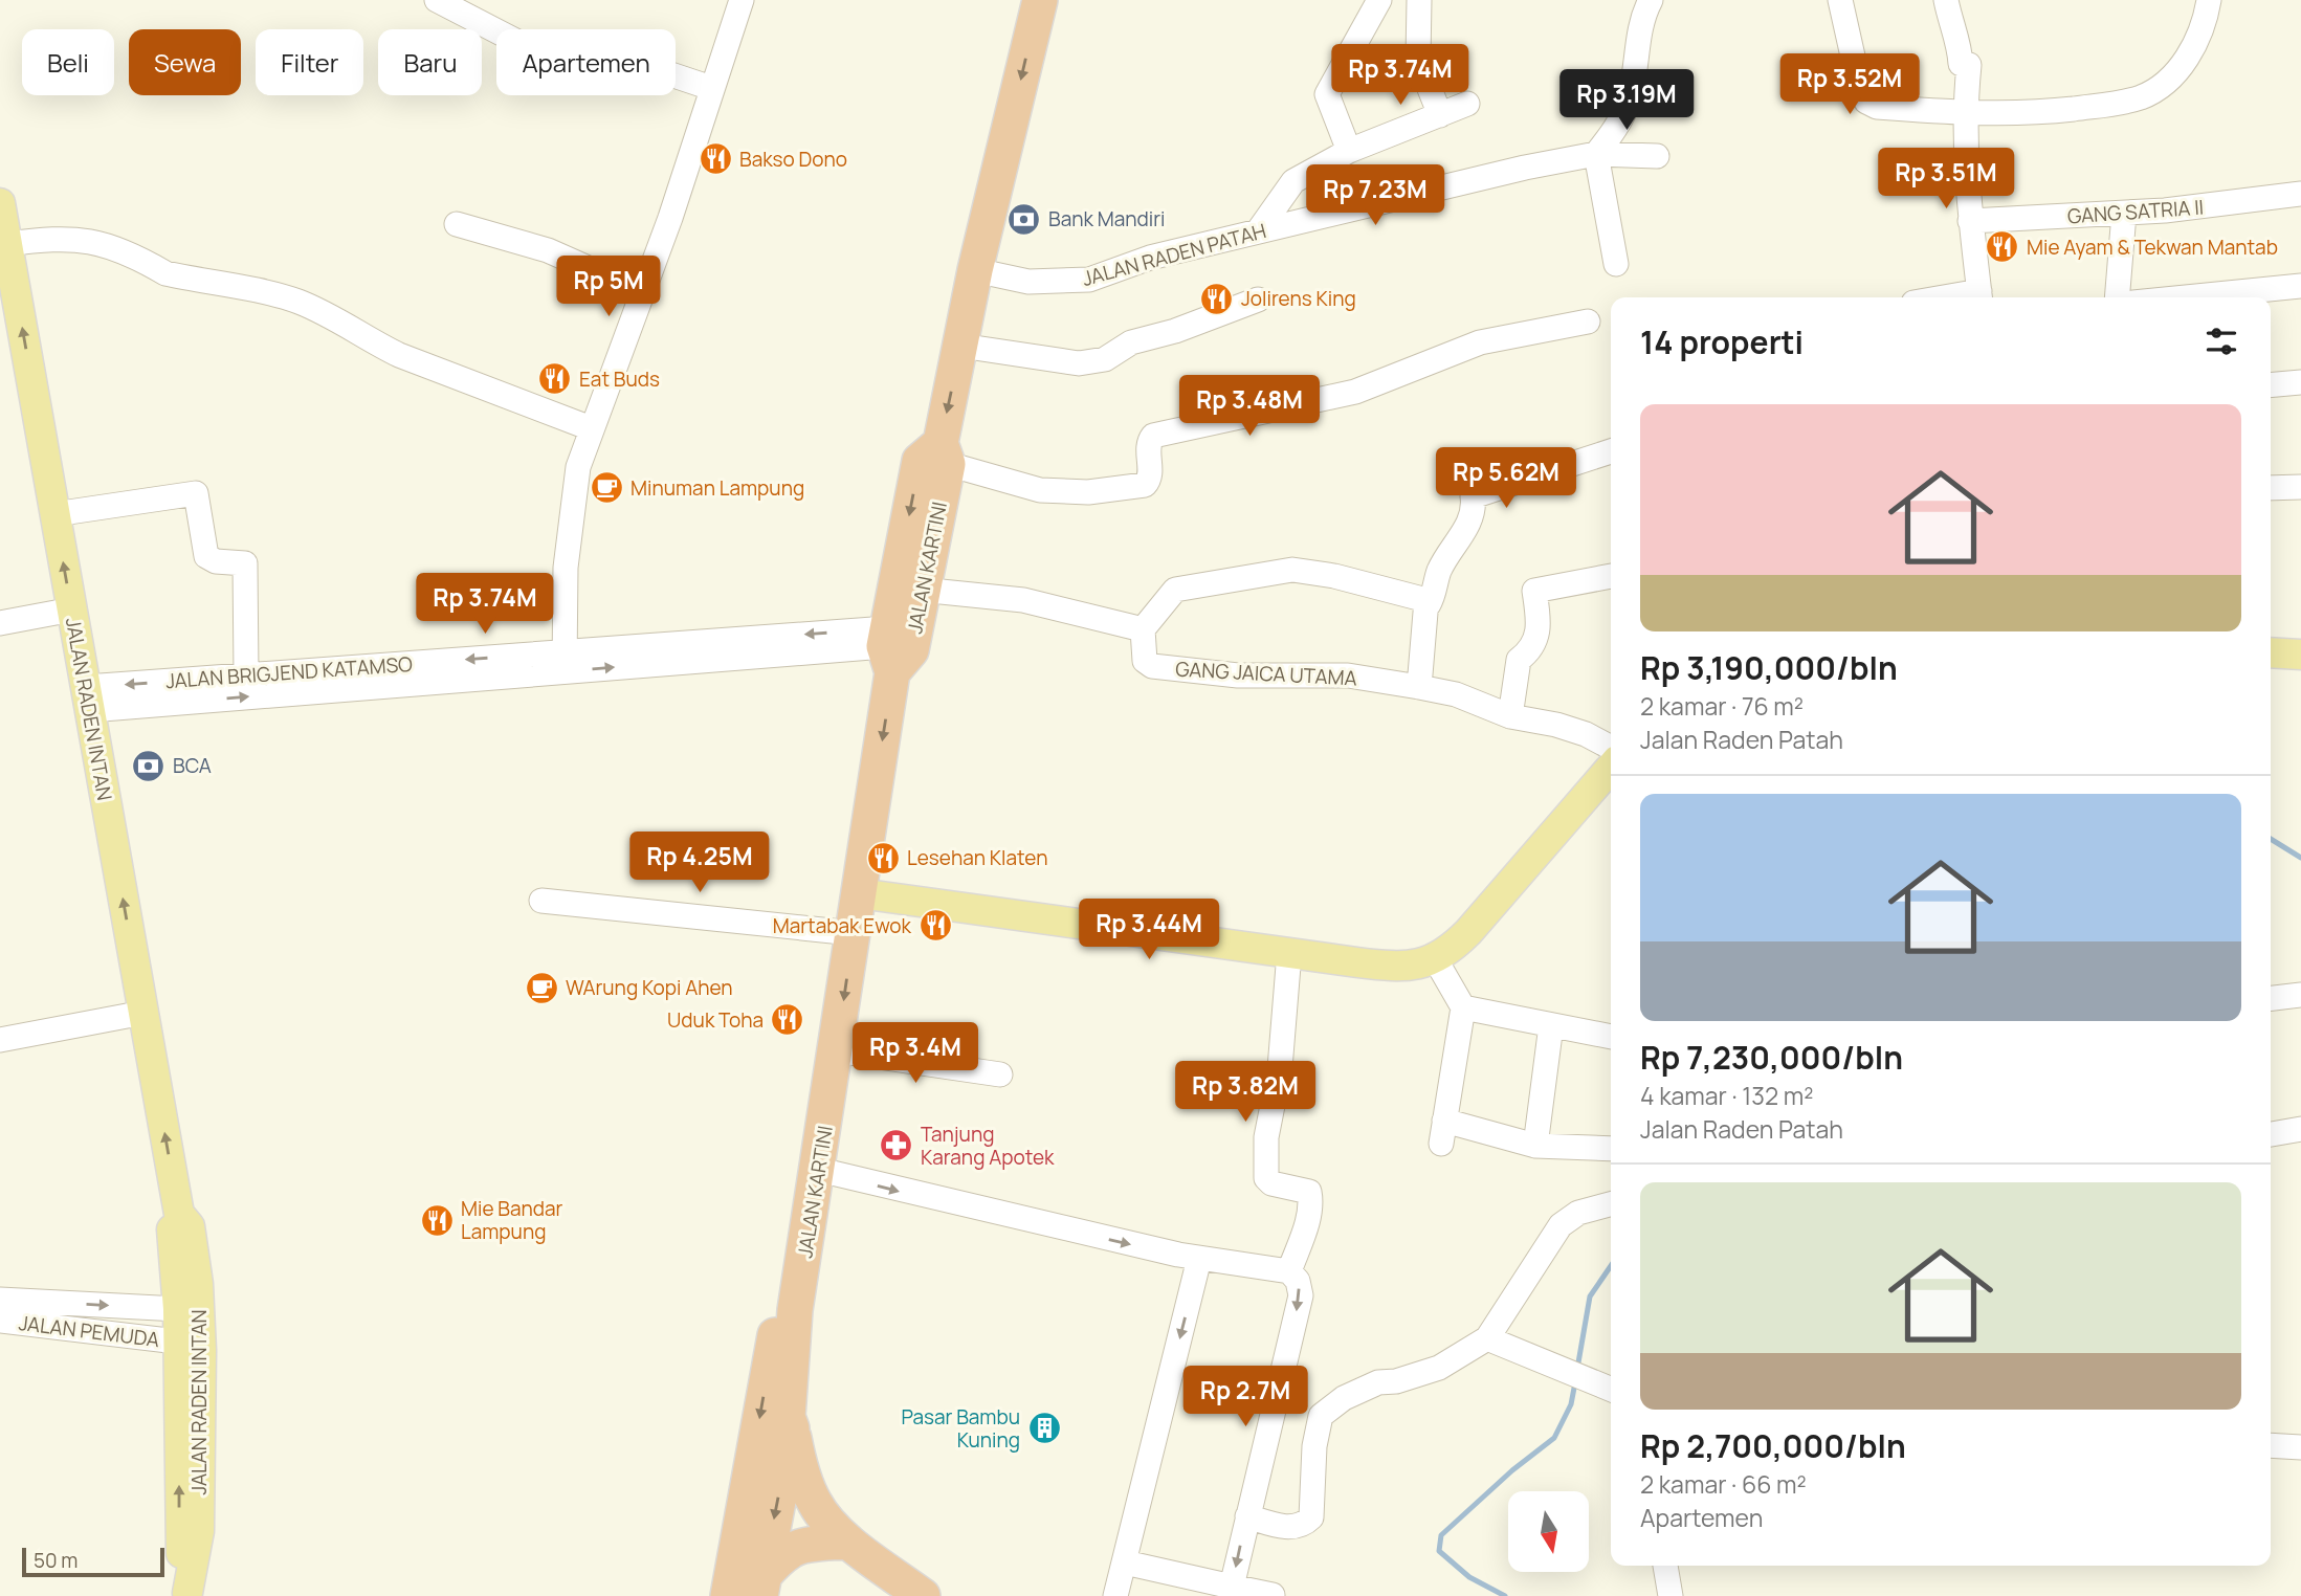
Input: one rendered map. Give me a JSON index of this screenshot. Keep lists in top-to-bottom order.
{
  "streets": {
    "highway": ["JALAN KARTINI"],
    "main road": ["JALAN RADEN INTAN"],
    "street": [
      "GANG SATRIA II",
      "JALAN RADEN PATAH",
      "JALAN BRIGJEND KATAMSO",
      "GANG JAICA UTAMA",
      "JALAN PEMUDA"
    ]
  },
  "crossings": [
    ["JALAN RADEN PATAH", "JALAN KARTINI"],
    ["JALAN KARTINI", "JALAN BRIGJEND KATAMSO"],
    ["JALAN BRIGJEND KATAMSO", "JALAN RADEN INTAN"],
    ["JALAN RADEN INTAN", "JALAN PEMUDA"]
  ],
  "one_way": ["JALAN KARTINI", "JALAN RADEN INTAN"],
  "places": {
    "restaurant": [
      "Bakso Dono",
      "Mie Ayam & Tekwan Mantab",
      "Jolirens King",
      "Eat Buds",
      "Lesehan Klaten",
      "Martabak Ewok",
      "Uduk Toha",
      "Mie Bandar Lampung"
    ],
    "bank": ["Bank Mandiri", "BCA"],
    "cafe": ["Minuman Lampung", "WArung Kopi Ahen"],
    "pharmacy": ["Tanjung Karang Apotek"],
    "building": ["Pasar Bambu Kuning"]
  },
  "scale_bar": "50 m",
  "north": "bottom",
  "page": {
    "chip": [
      "Beli",
      "Sewa",
      "Filter",
      "Baru",
      "Apartemen"
    ],
    "price": [
      "Rp 3.74M",
      "Rp 3.52M",
      "Rp 3.19M",
      "Rp 3.51M",
      "Rp 7.23M",
      "Rp 5M",
      "Rp 3.48M",
      "Rp 5.62M",
      "Rp 3.74M",
      "Rp 4.25M",
      "Rp 3.44M",
      "Rp 3.4M",
      "Rp 3.82M",
      "Rp 2.7M"
    ],
    "heading": "14 properti",
    "list": [
      {
        "name": "Rp 3,190,000/bln",
        "note": "2 kamar · 76 m² · Jalan Raden Patah"
      },
      {
        "name": "Rp 7,230,000/bln",
        "note": "4 kamar · 132 m² · Jalan Raden Patah"
      },
      {
        "name": "Rp 2,700,000/bln",
        "note": "2 kamar · 66 m² · Apartemen"
      }
    ],
    "scale": "50 m"
  }
}
